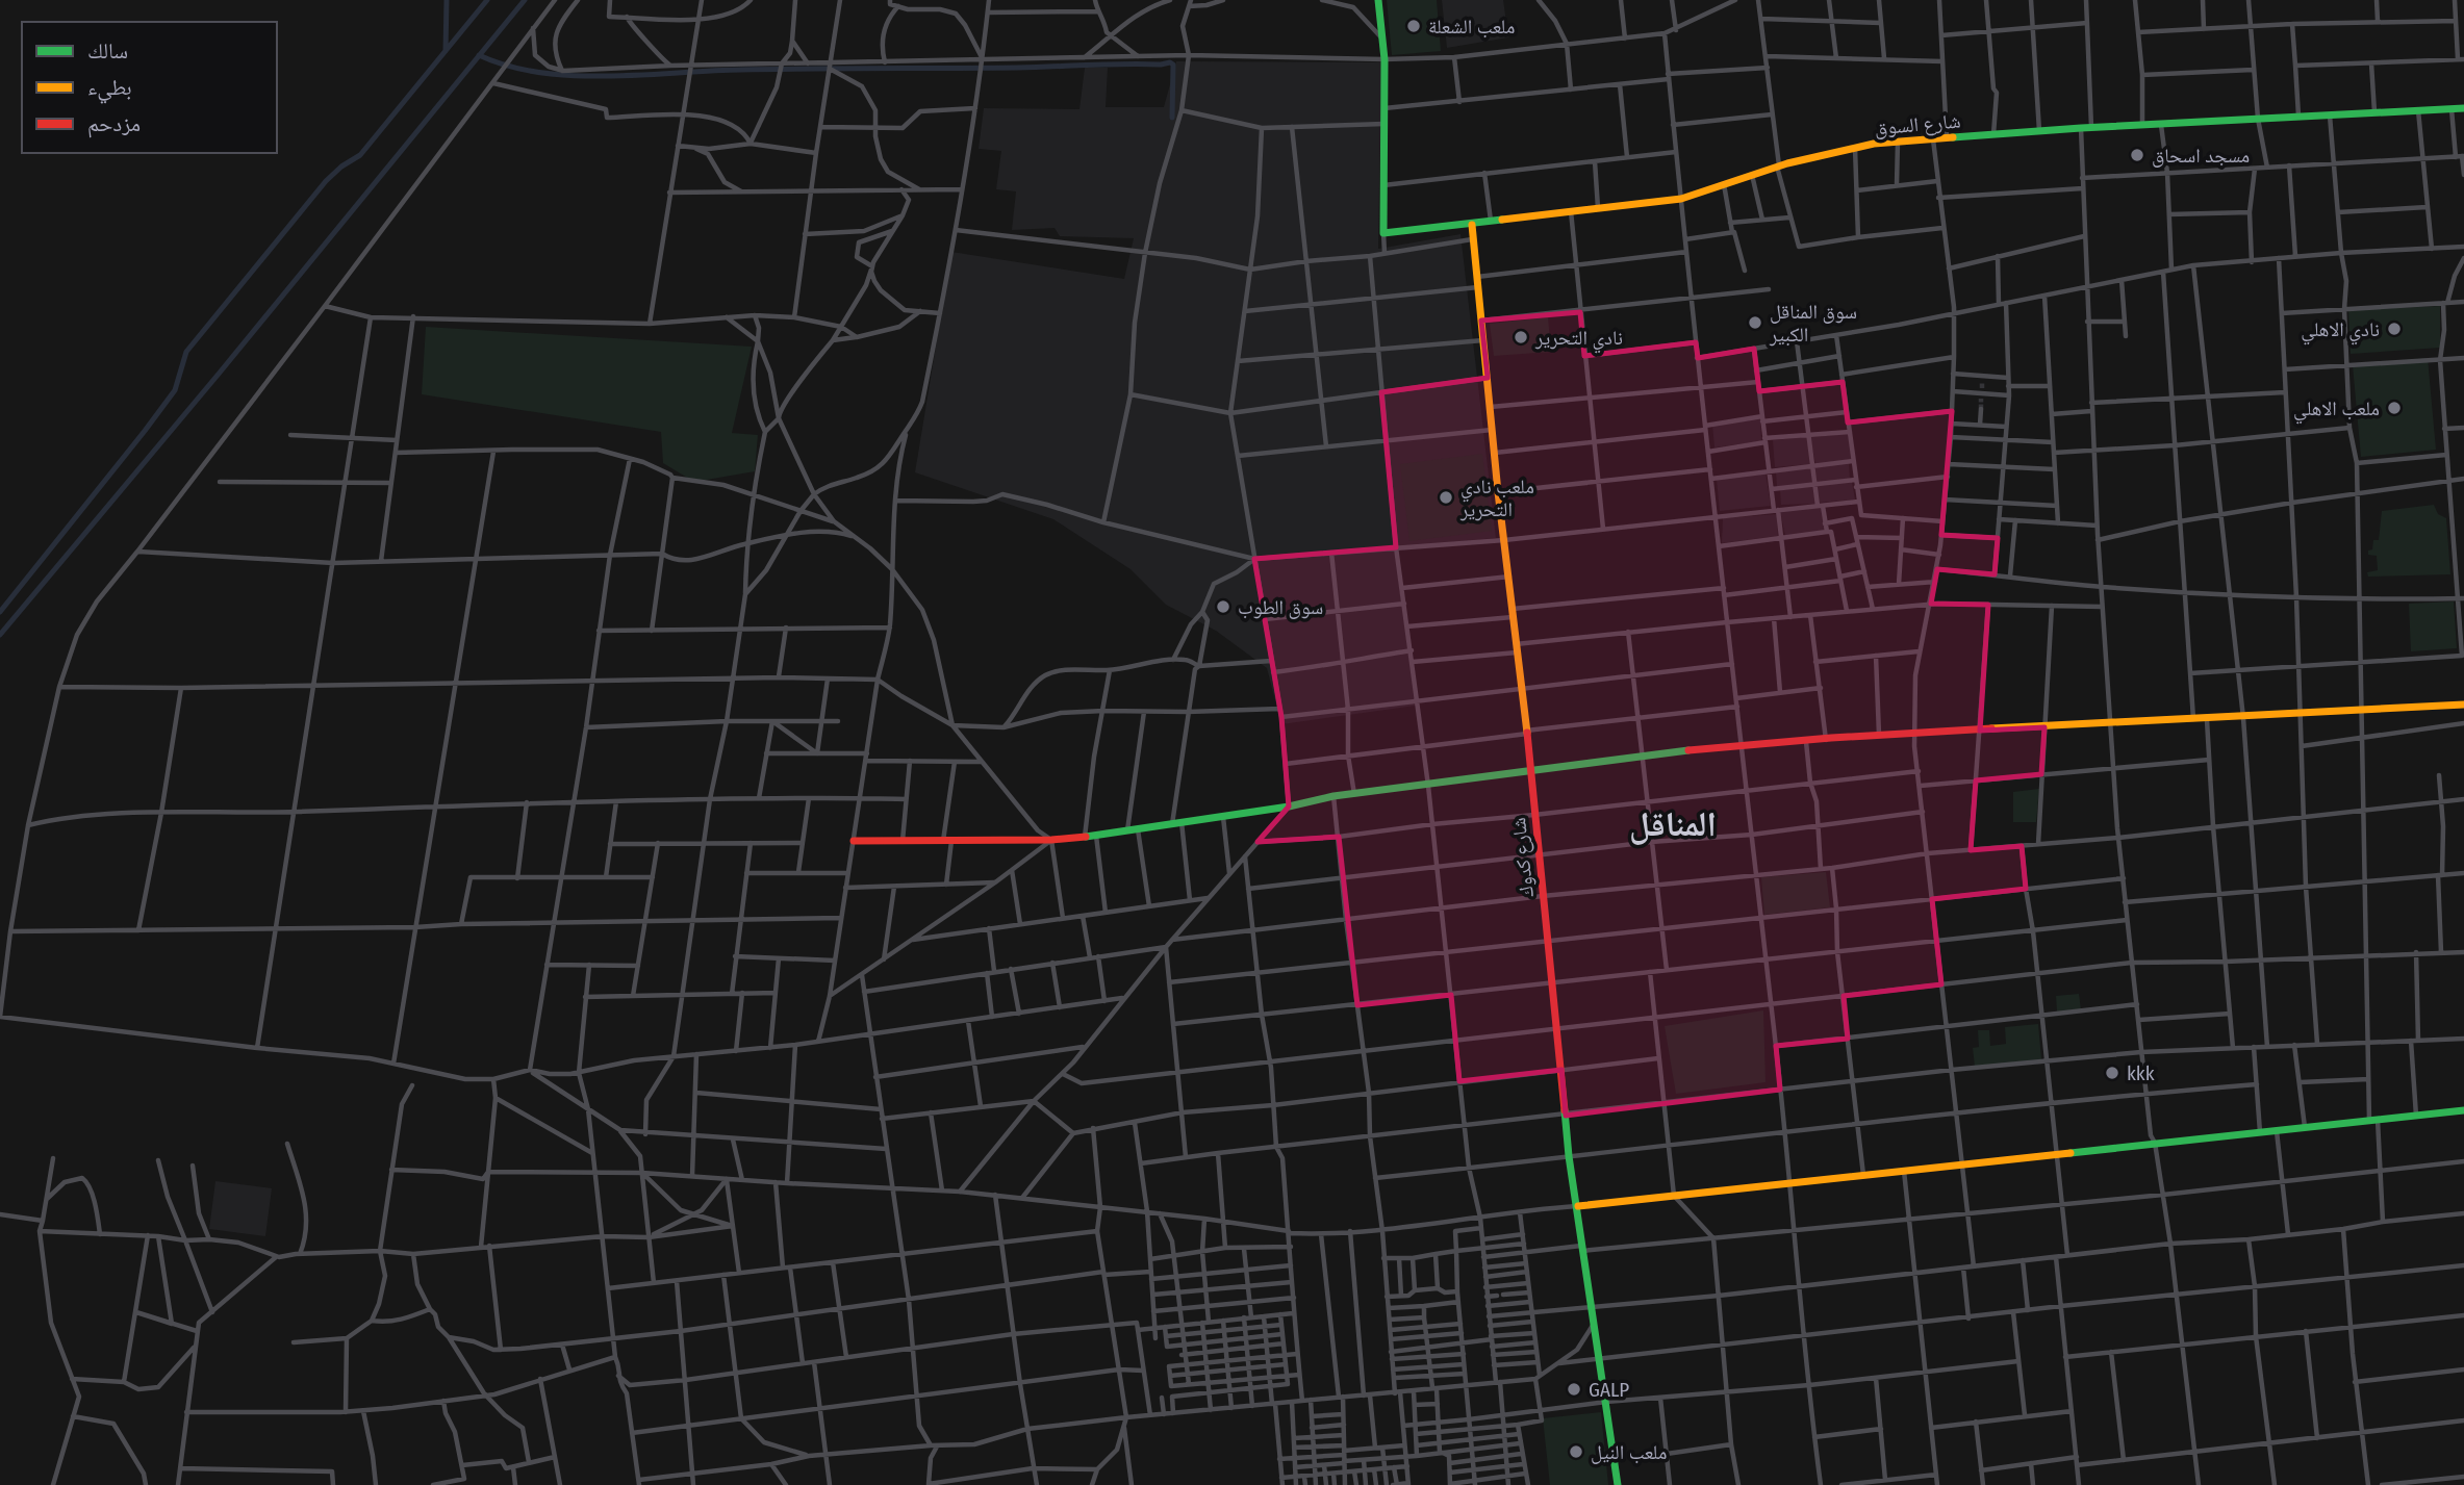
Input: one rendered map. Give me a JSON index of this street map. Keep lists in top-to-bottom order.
{
  "streets": {
    "street": ["شارع السوق", "شارع كدوك"]
  },
  "crossings": [
    ["شارع السوق", "شارع كدوك"]
  ],
  "districts": ["المناقل"],
  "places": [
    "ملعب الشعلة",
    "مسجد اسحاق",
    "سوق المناقل الكبير",
    "نادي الاهلي",
    "نادي التحرير",
    "ملعب الاهلي",
    "ملعب نادي التحرير",
    "سوق الطوب",
    "kkk",
    "GALP",
    "ملعب النيل"
  ],
  "legend": ["سالك", "بطيء", "مزدحم"]
}
